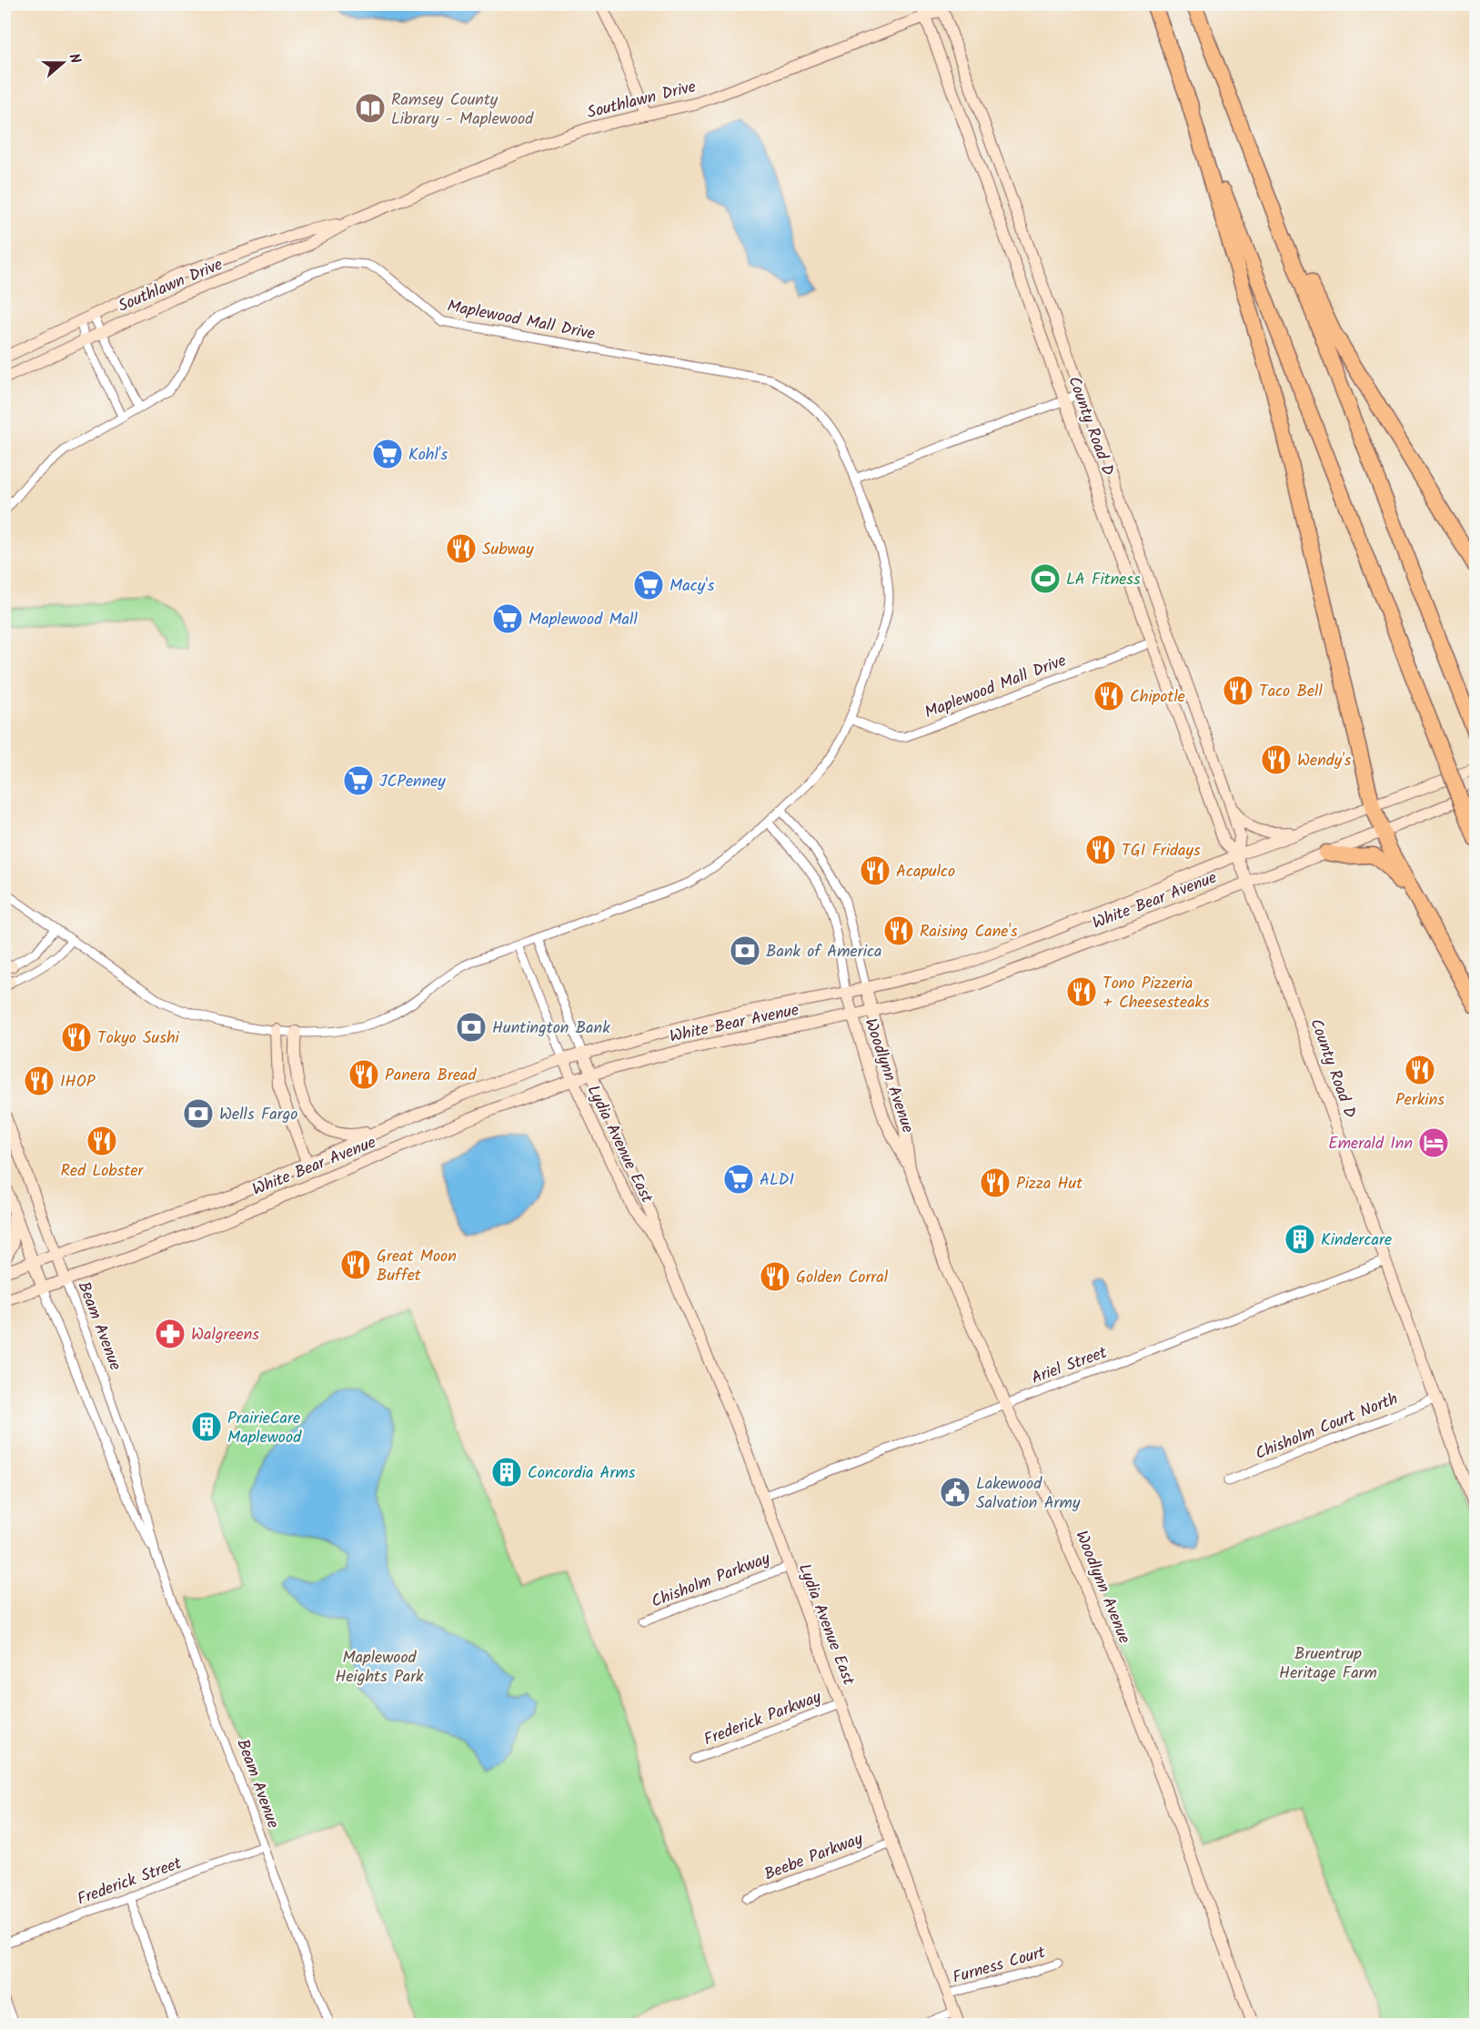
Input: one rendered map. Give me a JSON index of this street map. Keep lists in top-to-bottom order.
{
  "streets": {
    "street": [
      "Southlawn Drive",
      "Maplewood Mall Drive",
      "County Road D",
      "White Bear Avenue",
      "Woodlynn Avenue",
      "Lydia Avenue East",
      "Beam Avenue",
      "Ariel Street",
      "Chisholm Court North",
      "Chisholm Parkway",
      "Frederick Parkway",
      "Beebe Parkway",
      "Frederick Street",
      "Furness Court"
    ]
  },
  "crossings": [
    ["Southlawn Drive", "County Road D"],
    ["Maplewood Mall Drive", "County Road D"],
    ["County Road D", "White Bear Avenue"],
    ["County Road D", "Ariel Street"],
    ["County Road D", "Chisholm Court North"],
    ["White Bear Avenue", "Woodlynn Avenue"],
    ["White Bear Avenue", "Lydia Avenue East"],
    ["White Bear Avenue", "Beam Avenue"],
    ["Woodlynn Avenue", "Ariel Street"],
    ["Lydia Avenue East", "Ariel Street"],
    ["Lydia Avenue East", "Chisholm Parkway"],
    ["Lydia Avenue East", "Frederick Parkway"],
    ["Lydia Avenue East", "Beebe Parkway"],
    ["Lydia Avenue East", "Furness Court"],
    ["Beam Avenue", "Frederick Street"]
  ],
  "parks": ["Bruentrup Heritage Farm", "Maplewood Heights Park"],
  "places": {
    "library": ["Ramsey County Library - Maplewood"],
    "supermarket": [
      "Kohl's",
      "Macy's",
      "Maplewood Mall",
      "JCPenney",
      "ALDI"
    ],
    "restaurant": [
      "Subway",
      "Taco Bell",
      "Chipotle",
      "Wendy's",
      "TGI Fridays",
      "Acapulco",
      "Raising Cane's",
      "Tono Pizzeria + Cheesesteaks",
      "Tokyo Sushi",
      "Perkins",
      "Panera Bread",
      "IHOP",
      "Red Lobster",
      "Pizza Hut",
      "Great Moon Buffet",
      "Golden Corral"
    ],
    "sports": ["LA Fitness"],
    "bank": ["Bank of America", "Huntington Bank", "Wells Fargo"],
    "hotel": ["Emerald Inn"],
    "building": ["Kindercare", "PrairieCare Maplewood", "Concordia Arms"],
    "pharmacy": ["Walgreens"],
    "public building": ["Lakewood Salvation Army"]
  },
  "north": "right"
}
